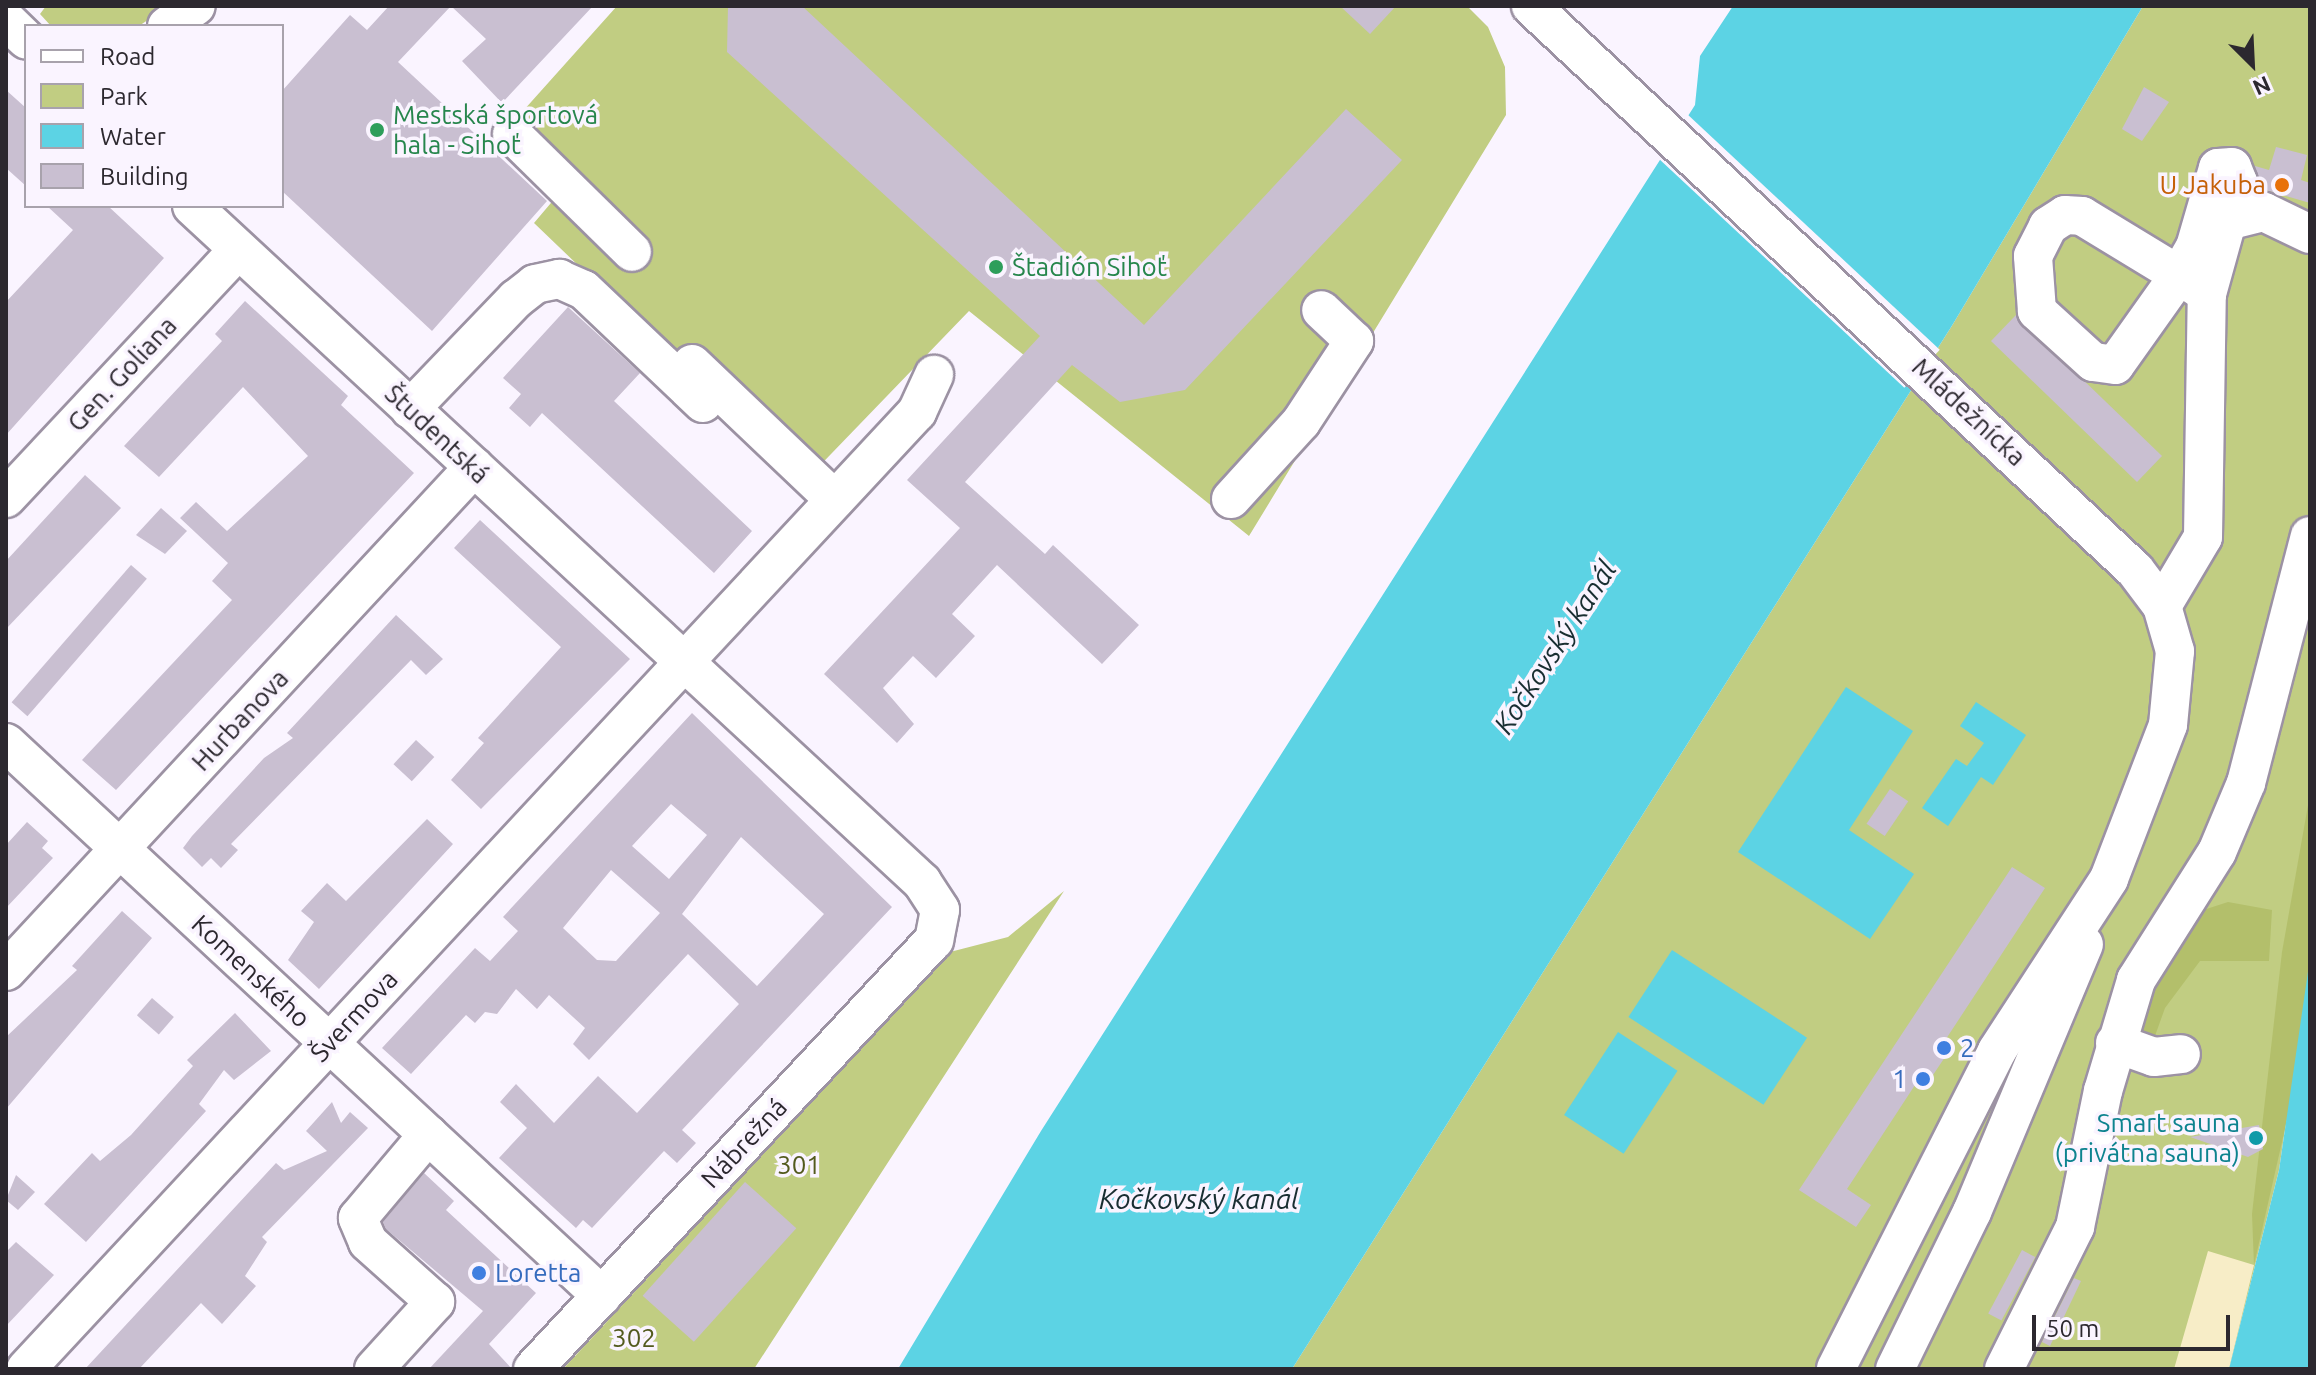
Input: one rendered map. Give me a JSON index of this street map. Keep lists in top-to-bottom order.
{
  "streets": {
    "street": [
      "Gen. Goliana",
      "Mládežnícka",
      "Študentská",
      "Hurbanova",
      "Komenského",
      "Švermova",
      "Nábrežná"
    ]
  },
  "crossings": [
    ["Gen. Goliana", "Študentská"],
    ["Študentská", "Hurbanova"],
    ["Študentská", "Švermova"],
    ["Študentská", "Nábrežná"],
    ["Hurbanova", "Komenského"],
    ["Komenského", "Švermova"],
    ["Komenského", "Nábrežná"]
  ],
  "water": ["Kočkovský kanál"],
  "parks": ["301", "302"],
  "places": [
    "Mestská športová hala - Sihoť",
    "U Jakuba",
    "Štadión Sihoť",
    "2",
    "1",
    "Smart sauna (privátna sauna)",
    "Loretta"
  ],
  "legend": [
    "Road",
    "Park",
    "Water",
    "Building"
  ],
  "scale_bar": "50 m",
  "north": "bottom right"
}
